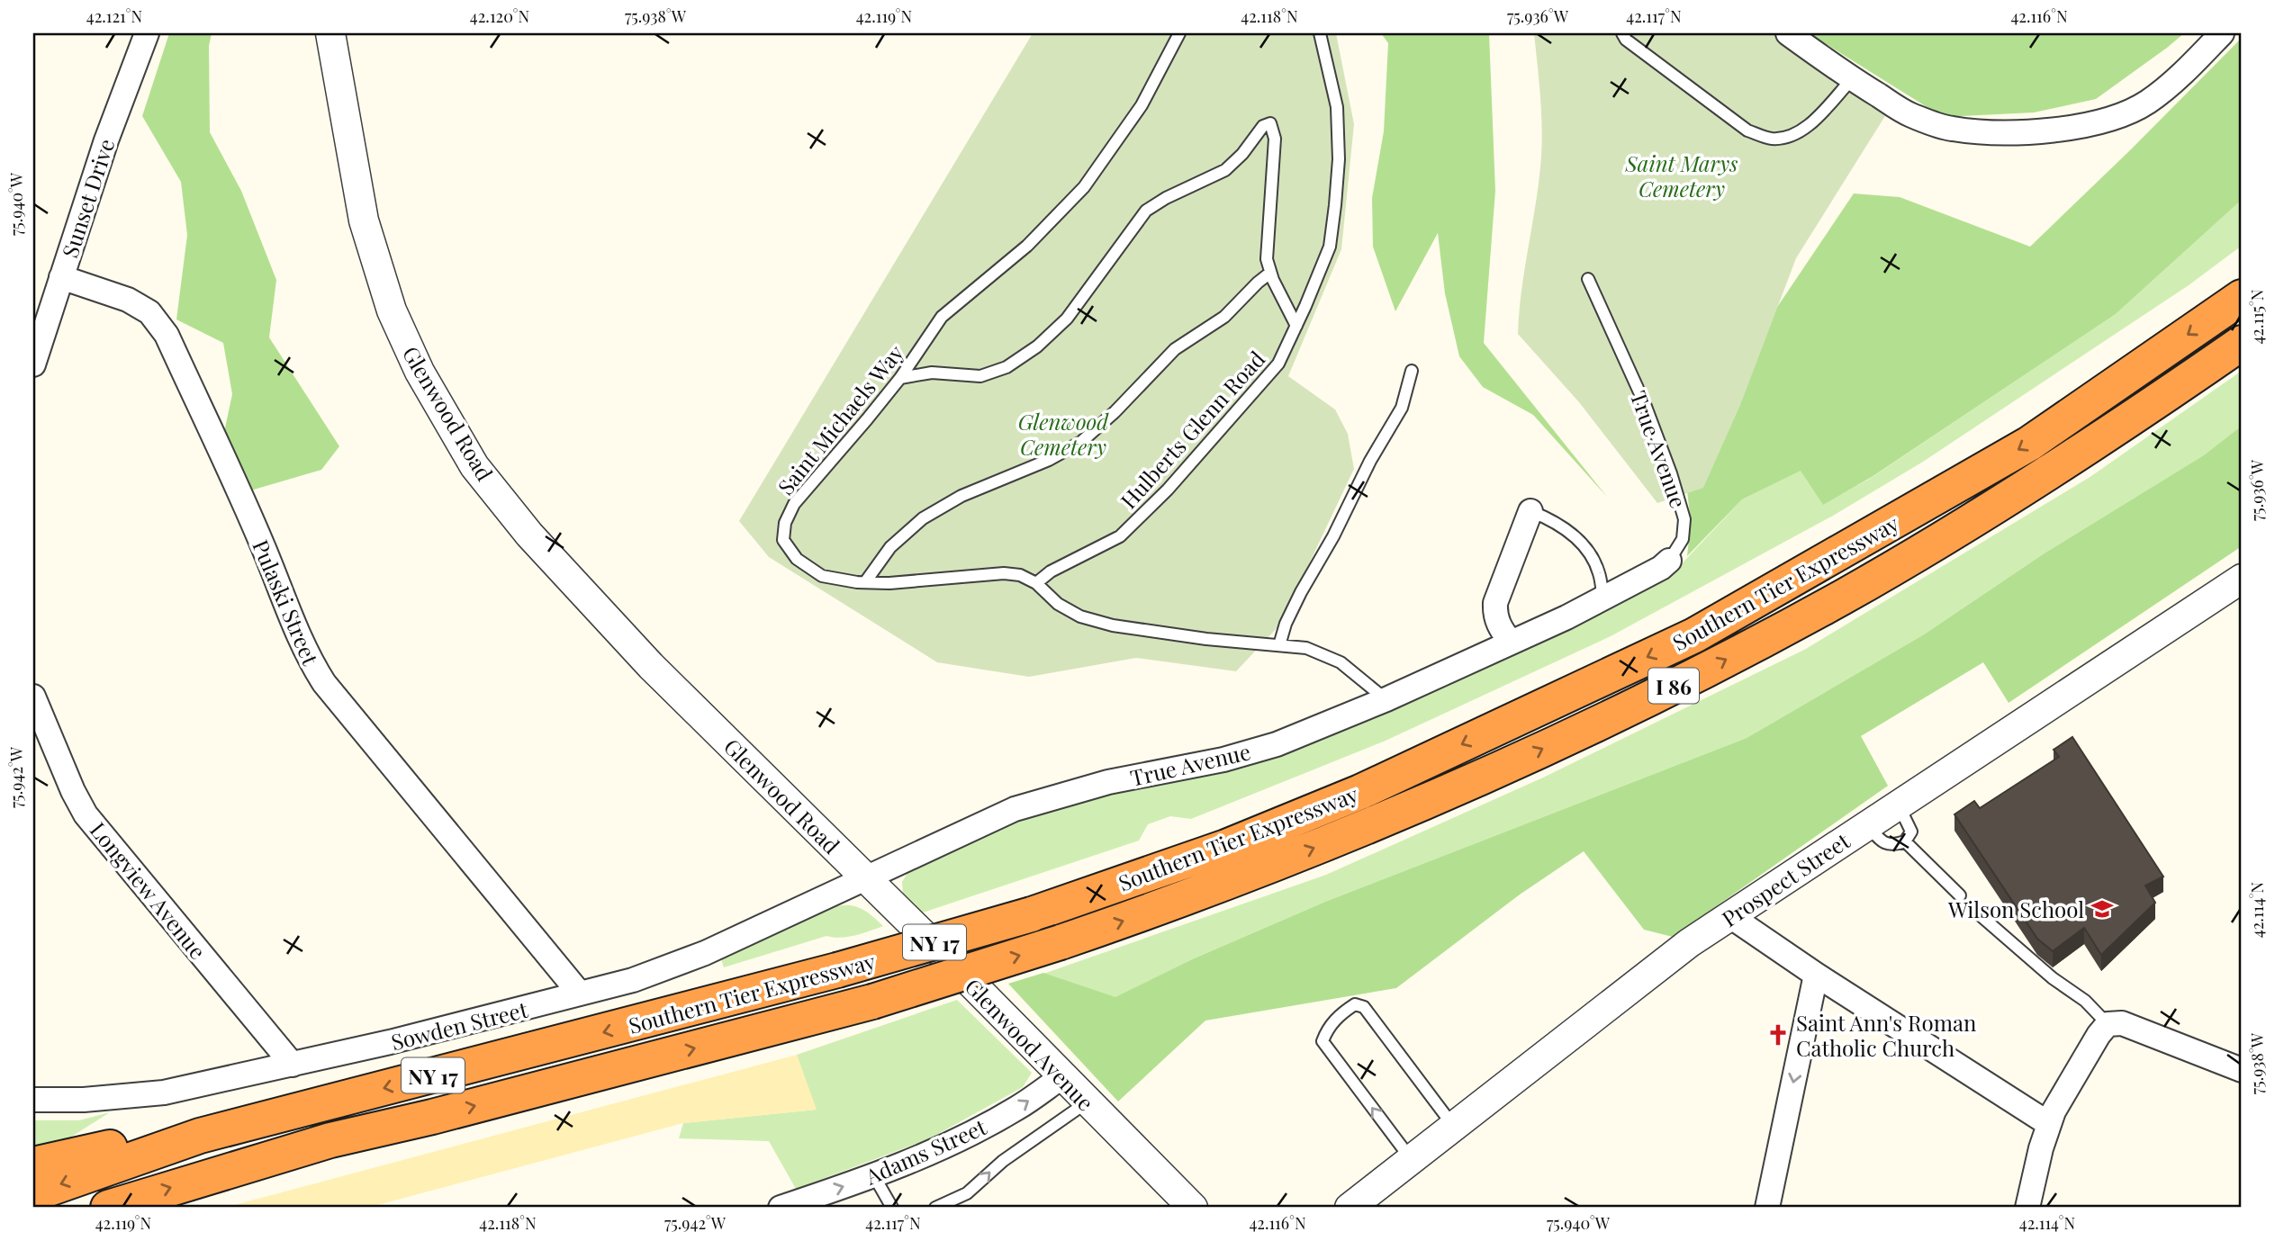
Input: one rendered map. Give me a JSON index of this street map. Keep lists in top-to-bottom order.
{
  "streets": {
    "highway": ["Southern Tier Expressway", "I 86", "NY 17"],
    "street": [
      "Sunset Drive",
      "Glenwood Road",
      "True Avenue",
      "Pulaski Street",
      "Prospect Street",
      "Longview Avenue",
      "Sowden Street",
      "Glenwood Avenue",
      "Adams Street"
    ],
    "lane": ["Saint Michaels Way", "Hulberts Glenn Road"]
  },
  "crossings": [
    ["Sunset Drive", "Pulaski Street"],
    ["Glenwood Road", "True Avenue"],
    ["Glenwood Road", "Sowden Street"],
    ["Glenwood Road", "Glenwood Avenue"],
    ["Saint Michaels Way", "Hulberts Glenn Road"],
    ["Saint Michaels Way", "True Avenue"],
    ["True Avenue", "Sowden Street"],
    ["True Avenue", "Glenwood Avenue"],
    ["Pulaski Street", "Sowden Street"],
    ["Longview Avenue", "Sowden Street"],
    ["Sowden Street", "Glenwood Avenue"],
    ["Glenwood Avenue", "Adams Street"]
  ],
  "one_way": ["Adams Street"],
  "parks": ["Saint Marys Cemetery", "Glenwood Cemetery"],
  "places": {
    "school or university": ["Wilson School"],
    "church": ["Saint Ann's Roman Catholic Church"]
  },
  "coordinates": [
    "42.121°N",
    "42.120°N",
    "75.938°W",
    "42.119°N",
    "42.118°N",
    "75.936°W",
    "42.117°N",
    "42.116°N",
    "75.940°W",
    "42.115°N",
    "75.942°W",
    "42.114°N"
  ]
}
